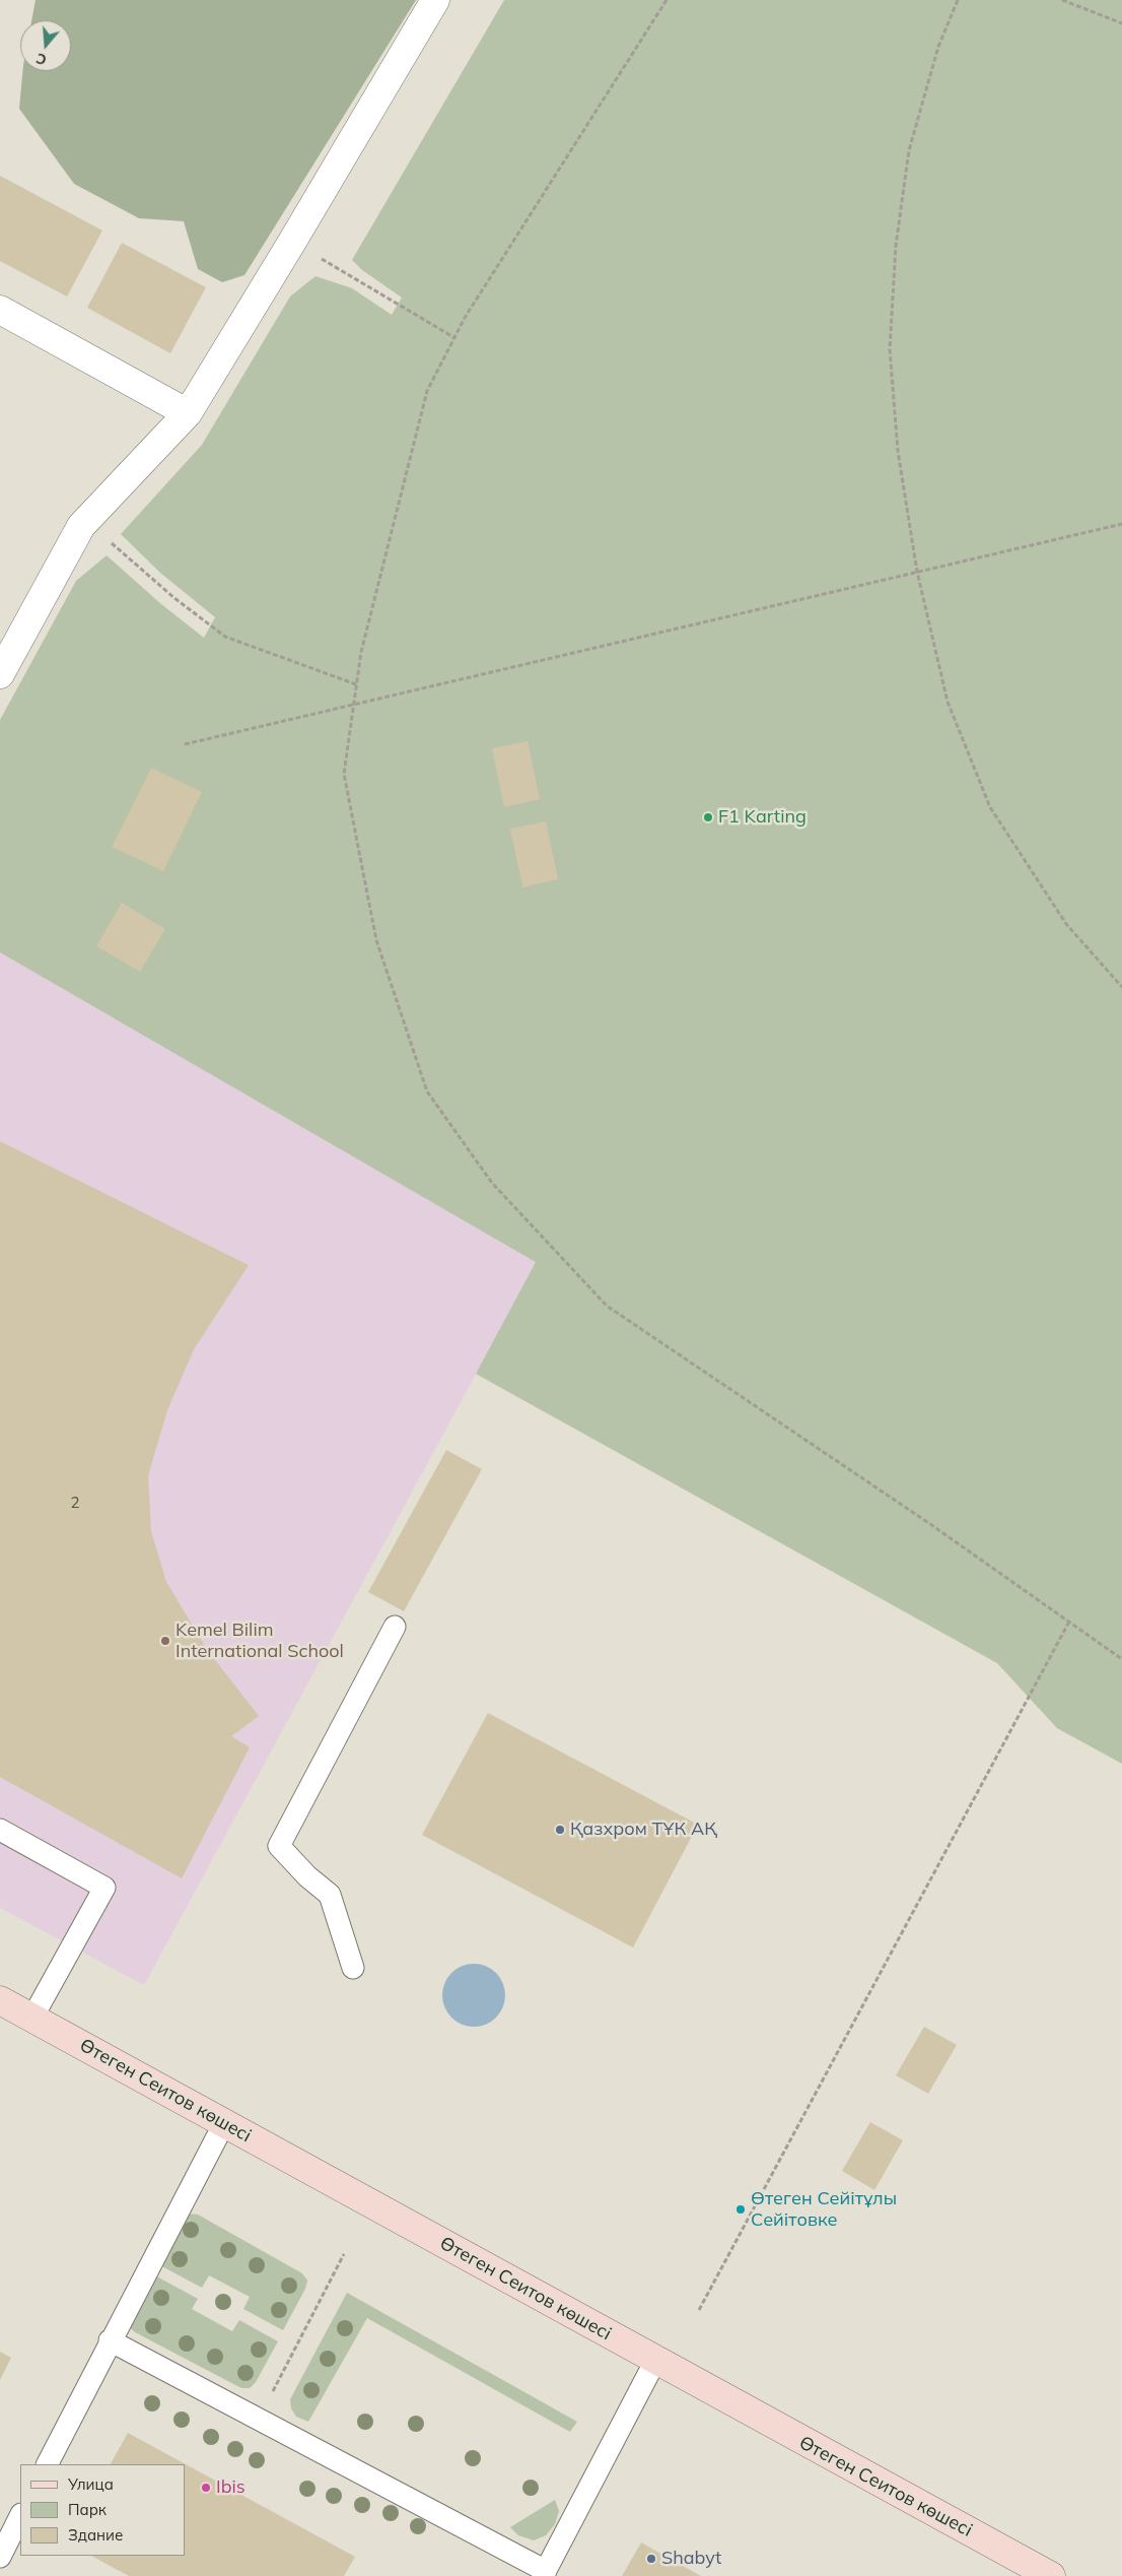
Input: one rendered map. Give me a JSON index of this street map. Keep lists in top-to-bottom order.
{
  "streets": {
    "main road": ["Өтеген Сеитов көшесі"]
  },
  "places": [
    "F1 Karting",
    "Kemel Bilim International School",
    "Қазхром ТҰК АҚ",
    "Өтеген Сейітұлы Сейітовке",
    "Ibis",
    "Shabyt"
  ],
  "house_numbers": ["2"],
  "legend": ["Улица", "Парк", "Здание"],
  "north": "bottom"
}
